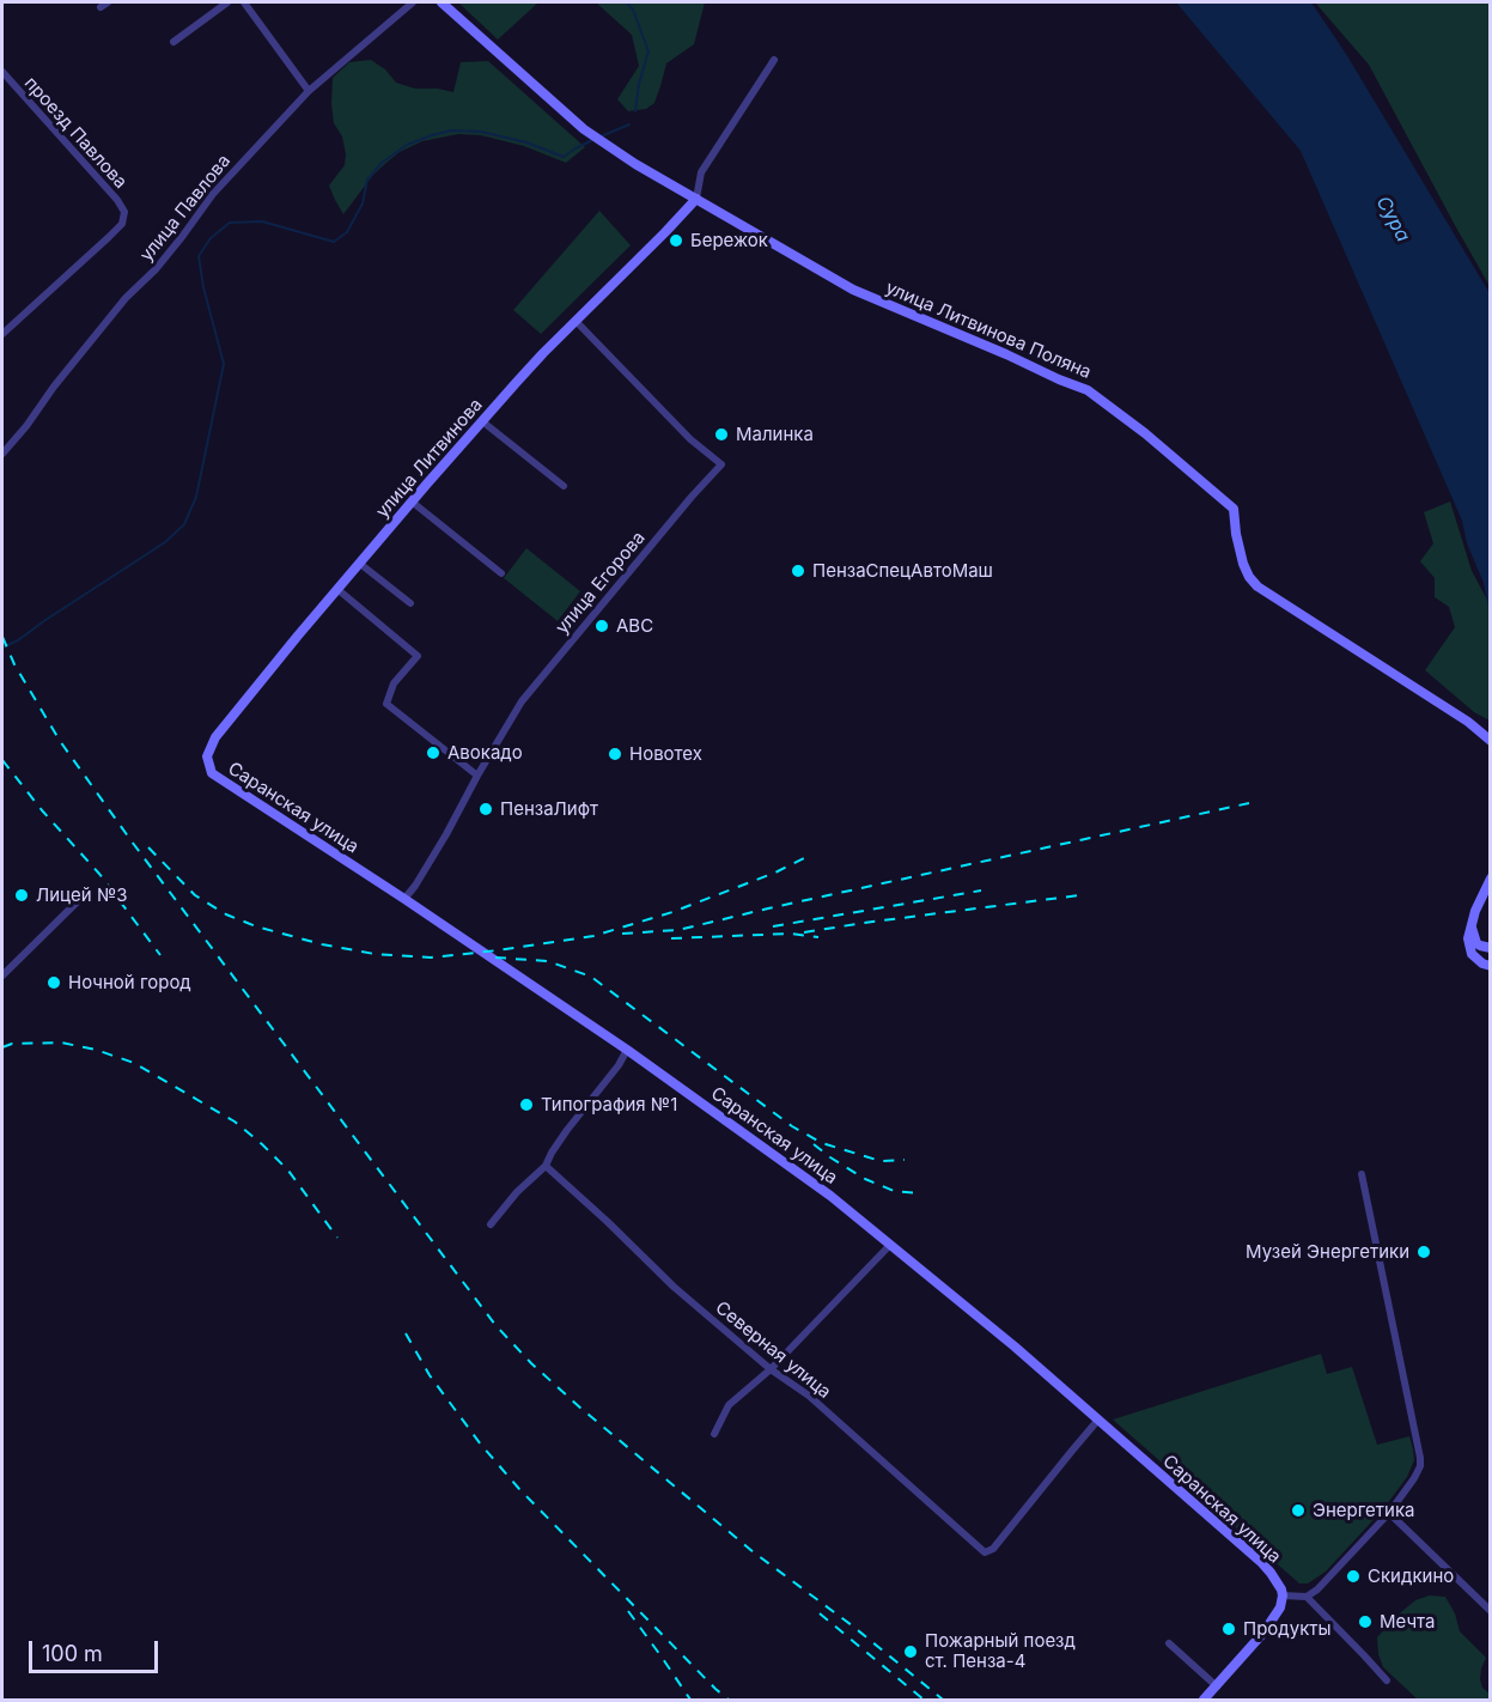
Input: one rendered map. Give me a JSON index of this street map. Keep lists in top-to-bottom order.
{
  "streets": {
    "main road": ["улица Литвинова Поляна", "улица Литвинова", "Саранская улица"],
    "street": [
      "проезд Павлова",
      "улица Павлова",
      "улица Егорова",
      "Северная улица"
    ]
  },
  "crossings": [
    ["улица Литвинова Поляна", "улица Литвинова"],
    ["улица Литвинова", "улица Егорова"],
    ["улица Литвинова", "Саранская улица"],
    ["улица Егорова", "Саранская улица"],
    ["Саранская улица", "Северная улица"]
  ],
  "water": ["Сура"],
  "places": [
    "Бережок",
    "Малинка",
    "ПензаСпецАвтоМаш",
    "ABC",
    "Авокадо",
    "Новотех",
    "ПензаЛифт",
    "Лицей №3",
    "Ночной город",
    "Типография №1",
    "Музей Энергетики",
    "Энергетика",
    "Скидкино",
    "Мечта",
    "Продукты",
    "Пожарный поезд ст. Пенза-4"
  ],
  "scale_bar": "100 m"
}
